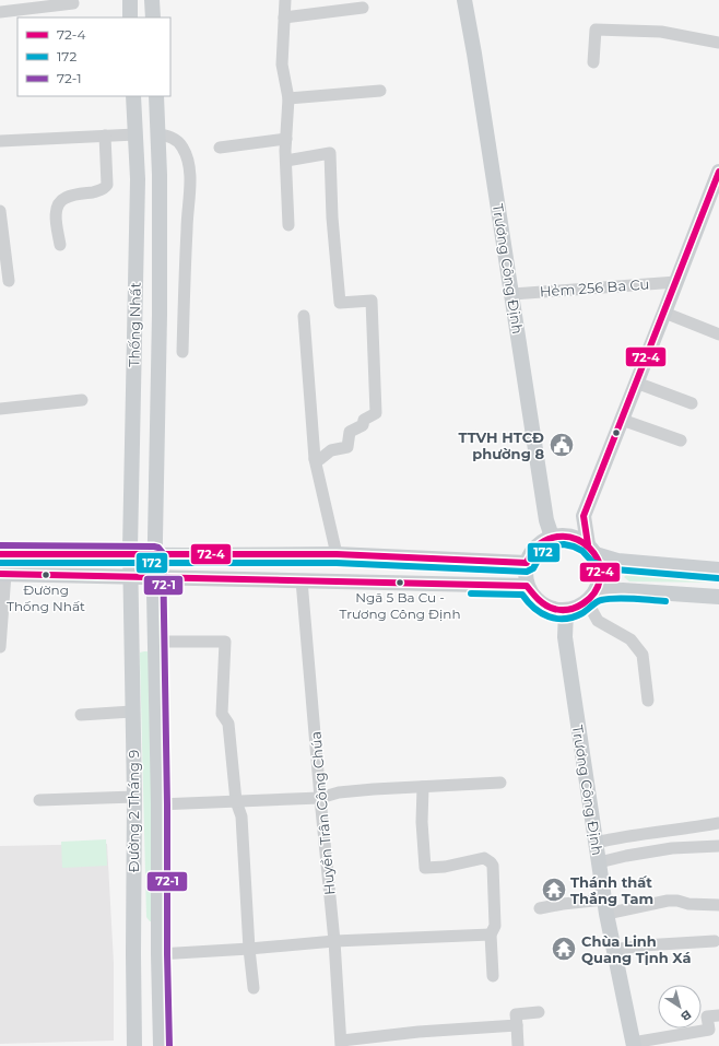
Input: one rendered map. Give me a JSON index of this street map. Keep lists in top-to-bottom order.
{
  "streets": {
    "main road": ["Trương Công Định", "Thống Nhất", "Đường 2 Tháng 9"],
    "street": ["Hẻm 256 Ba Cu", "Huyền Trân Công Chúa"]
  },
  "crossings": [
    ["Trương Công Định", "Hẻm 256 Ba Cu"],
    ["Thống Nhất", "Đường 2 Tháng 9"]
  ],
  "places": {
    "public building": ["TTVH HTCĐ phường 8"],
    "other": ["Đường Thống Nhất", "Ngã 5 Ba Cu - Trương Công Định"],
    "temple": ["Thánh thất Thắng Tam", "Chùa Linh Quang Tịnh Xá"]
  },
  "lines": ["transit line 72-4", "transit line 172", "transit line 72-1"],
  "legend": ["72-4", "172", "72-1"],
  "north": "bottom right"
}
